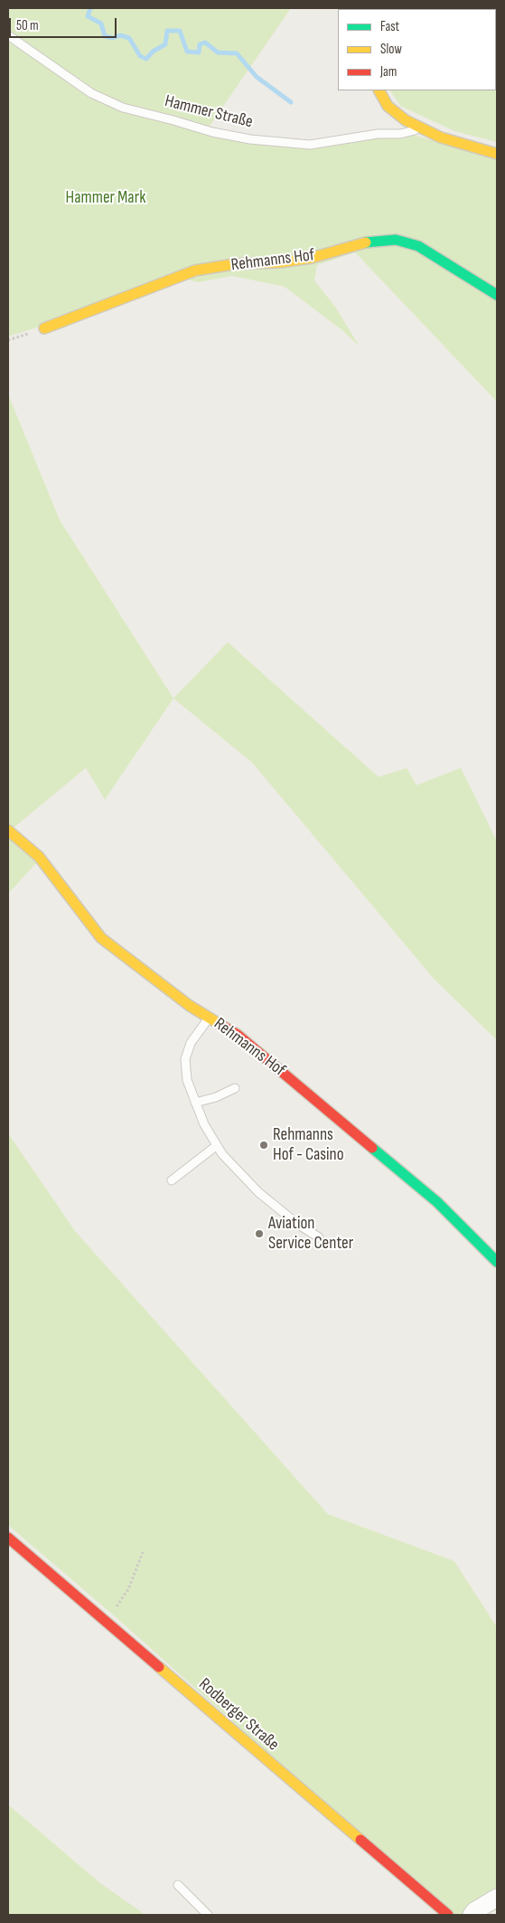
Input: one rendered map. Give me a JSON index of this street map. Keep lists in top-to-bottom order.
{
  "streets": {
    "street": ["Rehmanns Hof", "Rodberger Straße"],
    "lane": ["Hammer Straße"]
  },
  "parks": ["Hammer Mark"],
  "places": ["Rehmanns Hof - Casino", "Aviation Service Center"],
  "legend": ["Fast", "Slow", "Jam"],
  "scale_bar": "50 m"
}
